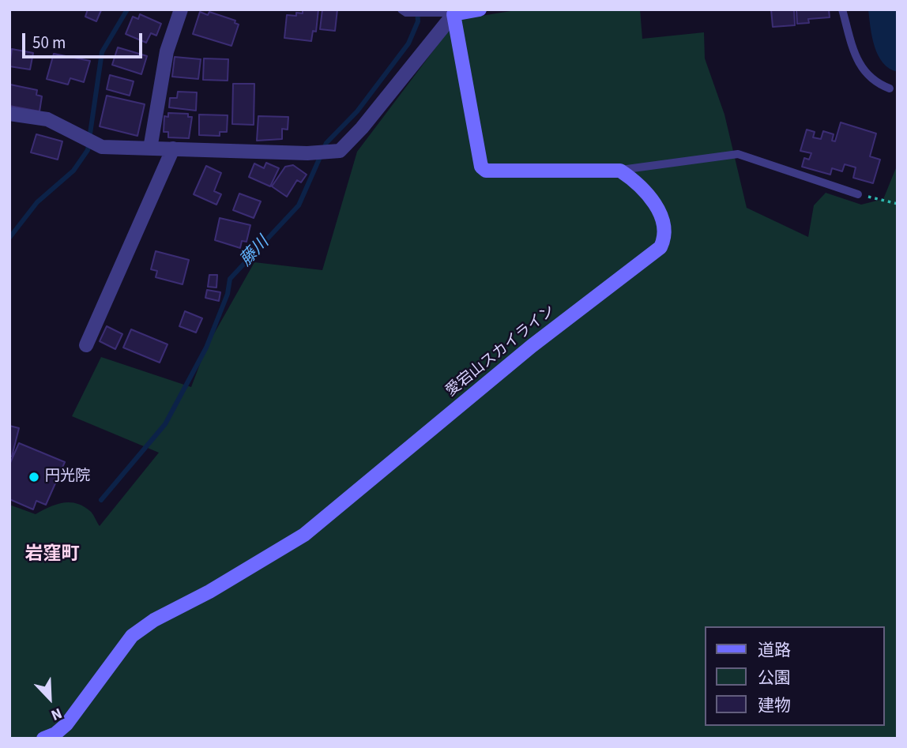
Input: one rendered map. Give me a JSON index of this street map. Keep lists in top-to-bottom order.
{
  "streets": {
    "main road": ["愛宕山スカイライン"]
  },
  "districts": ["岩窪町"],
  "water": ["藤川"],
  "places": ["円光院"],
  "legend": ["道路", "公園", "建物"],
  "scale_bar": "50 m",
  "north": "bottom right"
}
